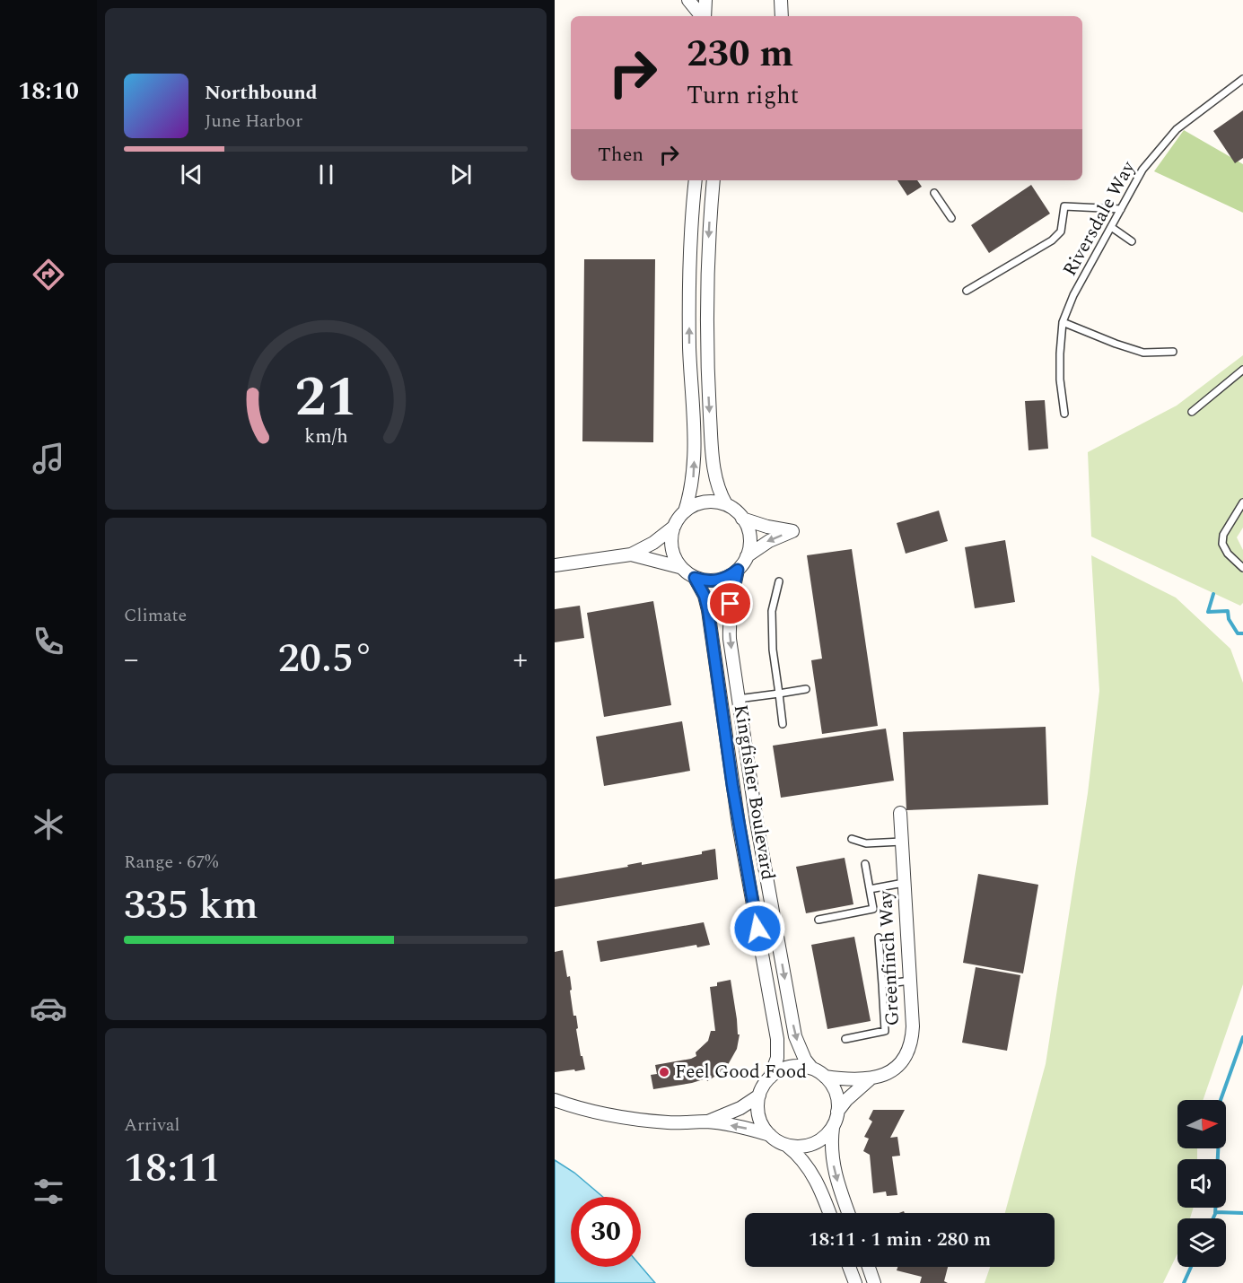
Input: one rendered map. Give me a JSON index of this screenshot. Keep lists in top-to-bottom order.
{
  "streets": {
    "street": ["Kingfisher Boulevard", "Greenfinch Way"],
    "lane": ["Riversdale Way"]
  },
  "crossings": [
    ["Kingfisher Boulevard", "Greenfinch Way"]
  ],
  "places": ["Feel Good Food"],
  "north": "right",
  "page": {
    "tabs": "18:10",
    "turn": ["230 m", "Turn right"],
    "song": ["Northbound", "June Harbor"],
    "then": "Then",
    "tile": [
      "Climate",
      ["Range · 67%", "335 km"],
      ["Arrival", "18:11"]
    ],
    "heat": ["−", "20.5°", "+"],
    "limit": "30",
    "trip": "18:11 · 1 min · 280 m",
    "gauge": ["21", "km/h"]
  }
}
